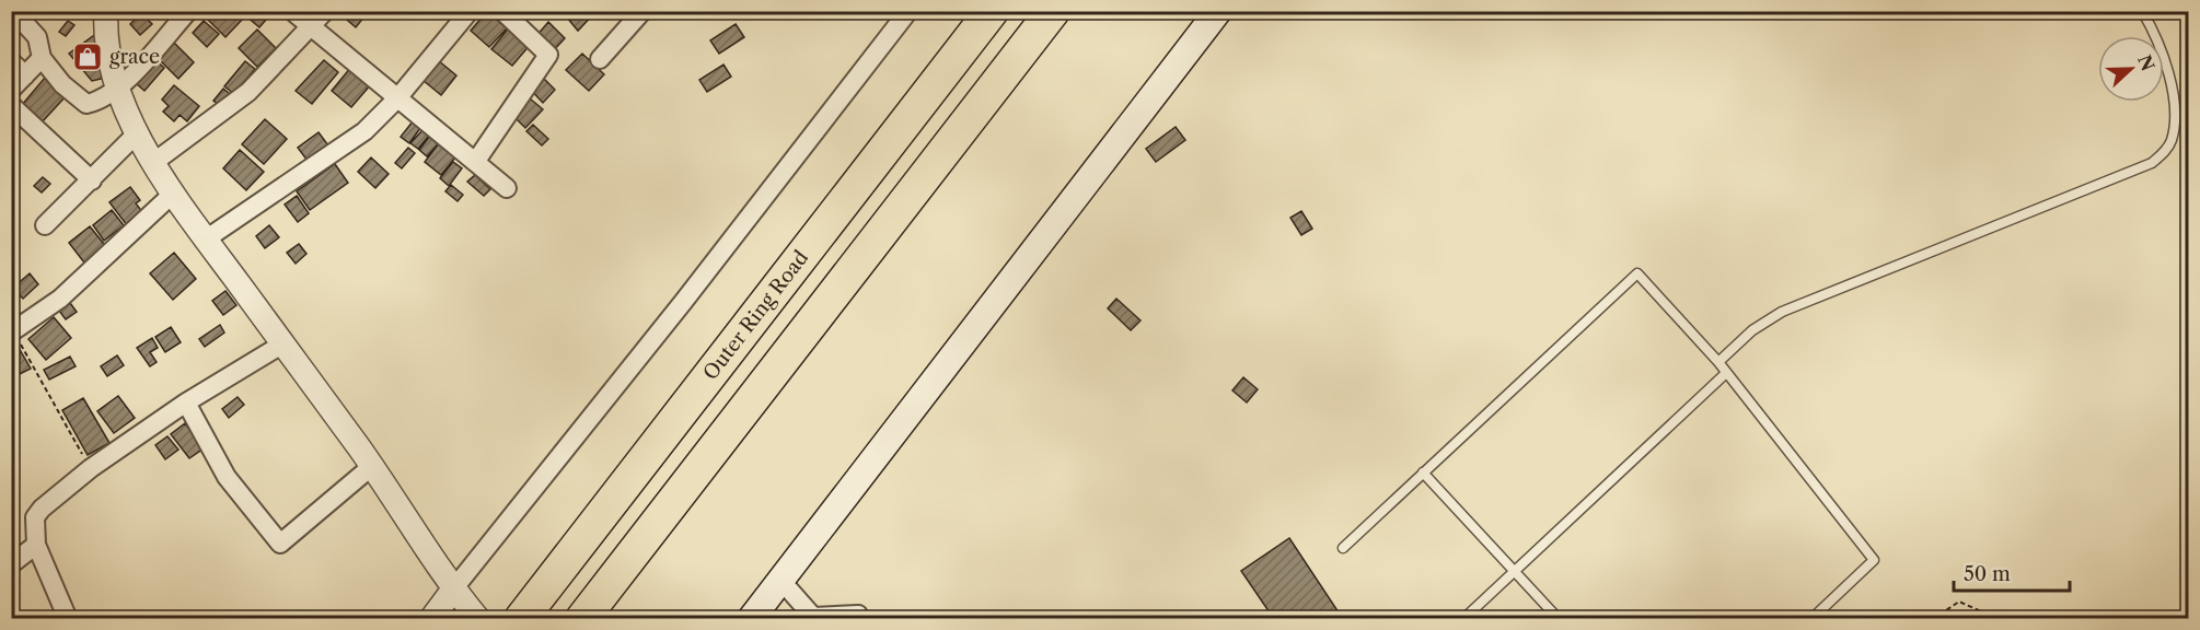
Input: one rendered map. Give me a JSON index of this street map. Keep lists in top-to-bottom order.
{
  "streets": {
    "highway": ["Outer Ring Road"]
  },
  "places": {
    "shop": ["grace"]
  },
  "scale_bar": "50 m",
  "north": "right"
}
